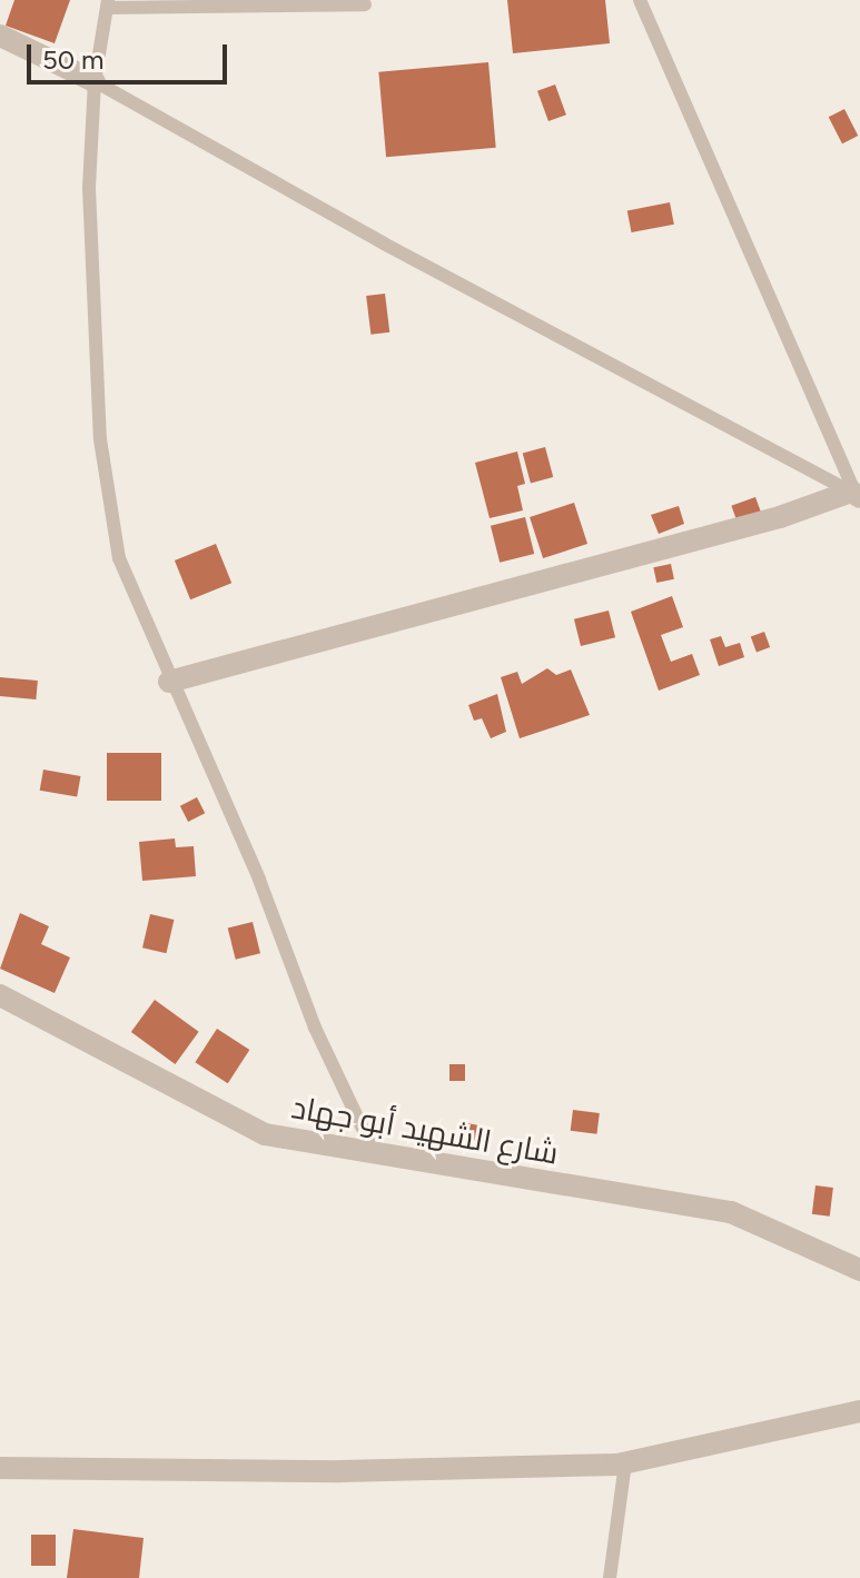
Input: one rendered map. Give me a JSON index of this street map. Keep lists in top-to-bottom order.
{
  "streets": {
    "street": ["شارع الشهيد أبو جهاد"]
  },
  "scale_bar": "50 m"
}
